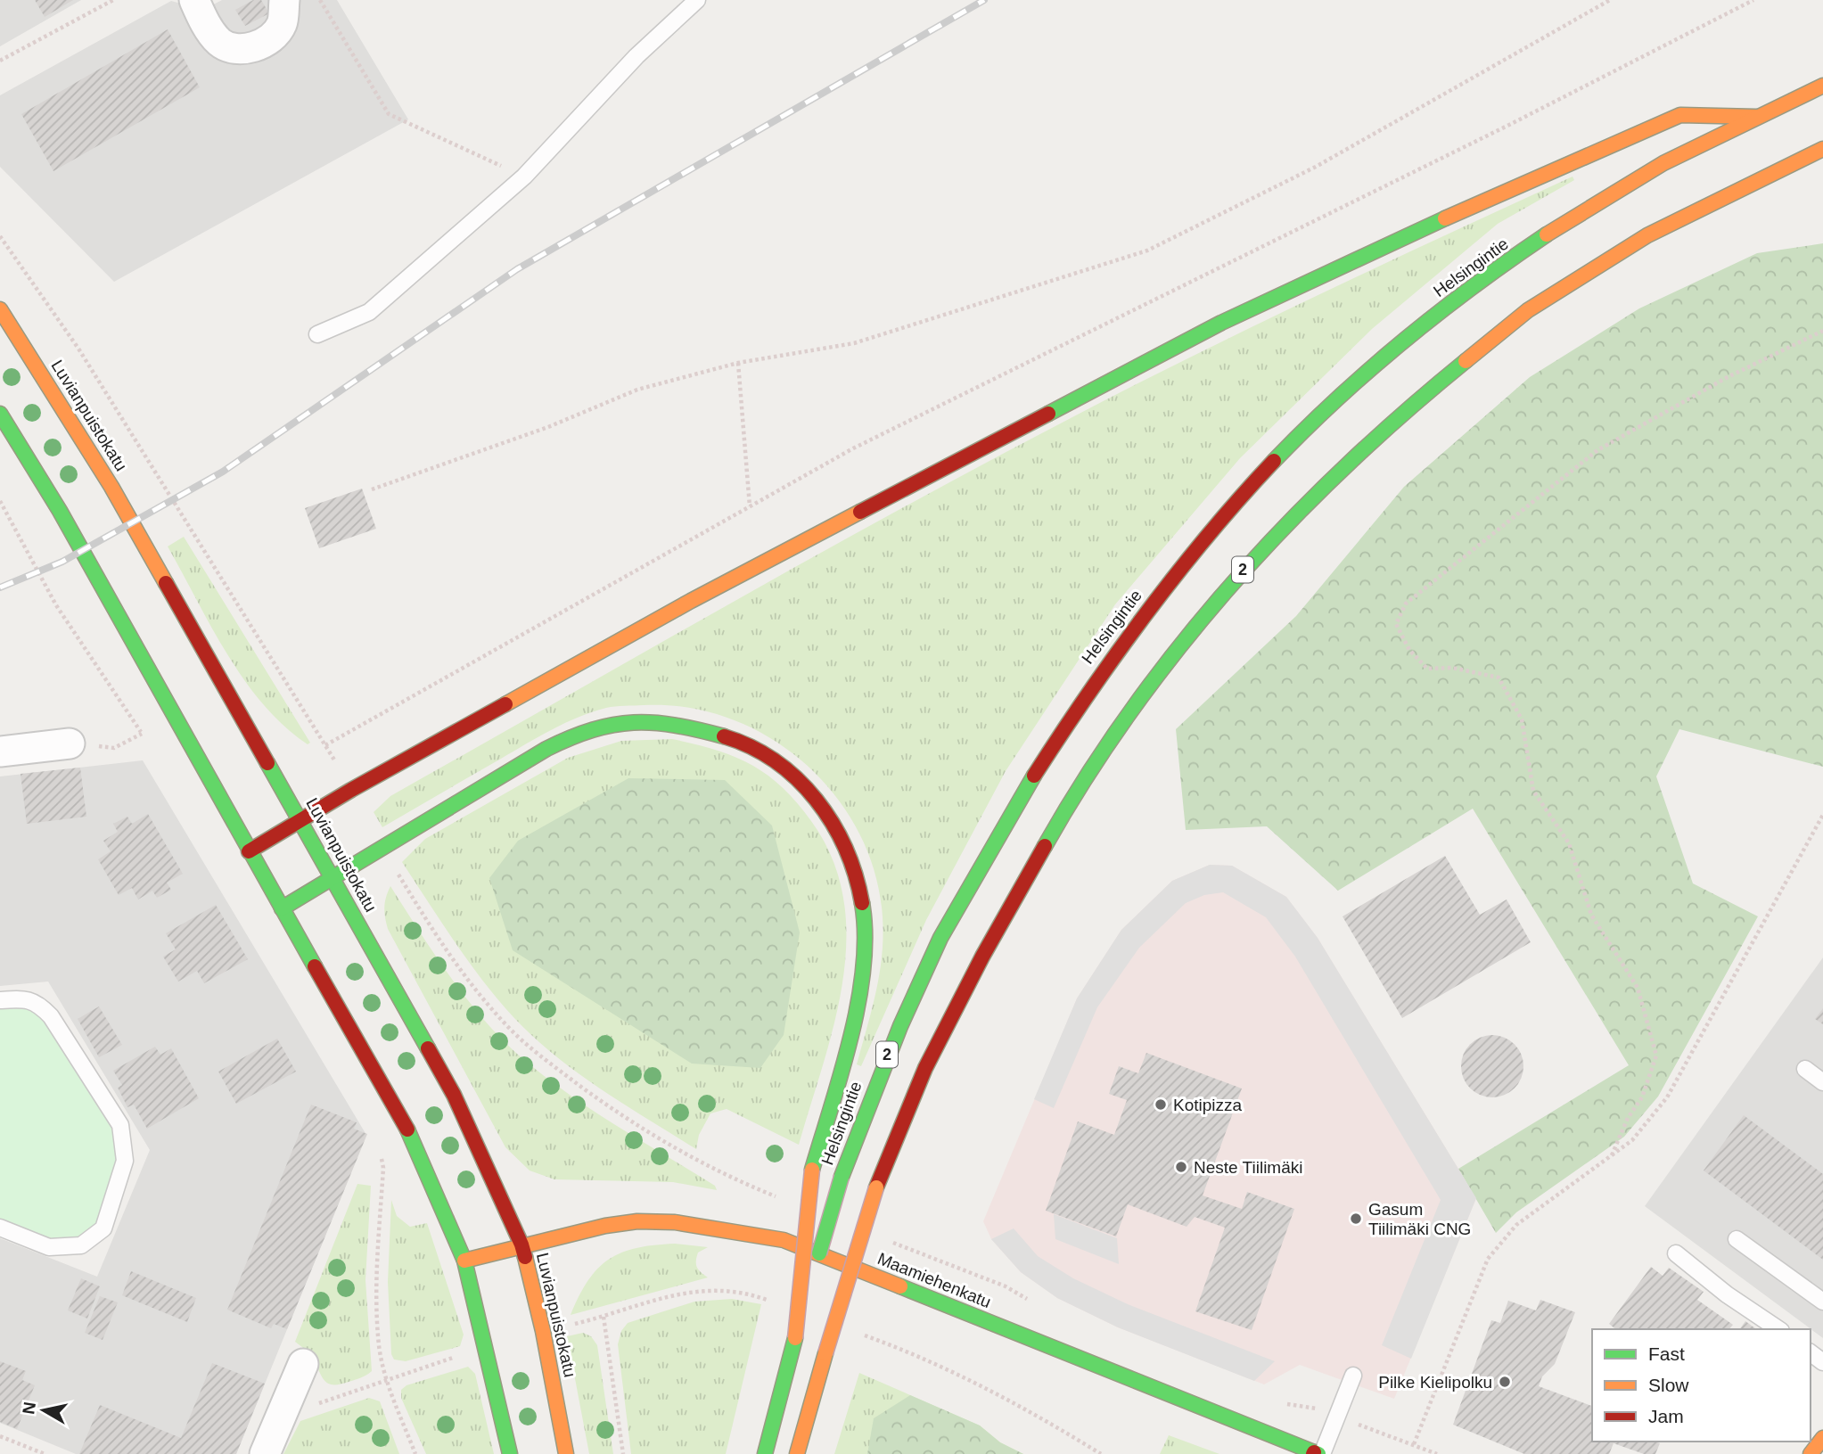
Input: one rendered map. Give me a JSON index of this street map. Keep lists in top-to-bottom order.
{
  "streets": {
    "main road": [
      "Helsingintie",
      "Luvianpuistokatu",
      "2",
      "Maamiehenkatu"
    ]
  },
  "crossings": [
    ["Luvianpuistokatu", "Maamiehenkatu"]
  ],
  "places": [
    "Kotipizza",
    "Neste Tiilimäki",
    "Gasum Tiilimäki CNG",
    "Pilke Kielipolku"
  ],
  "legend": ["Fast", "Slow", "Jam"],
  "north": "left"
}
